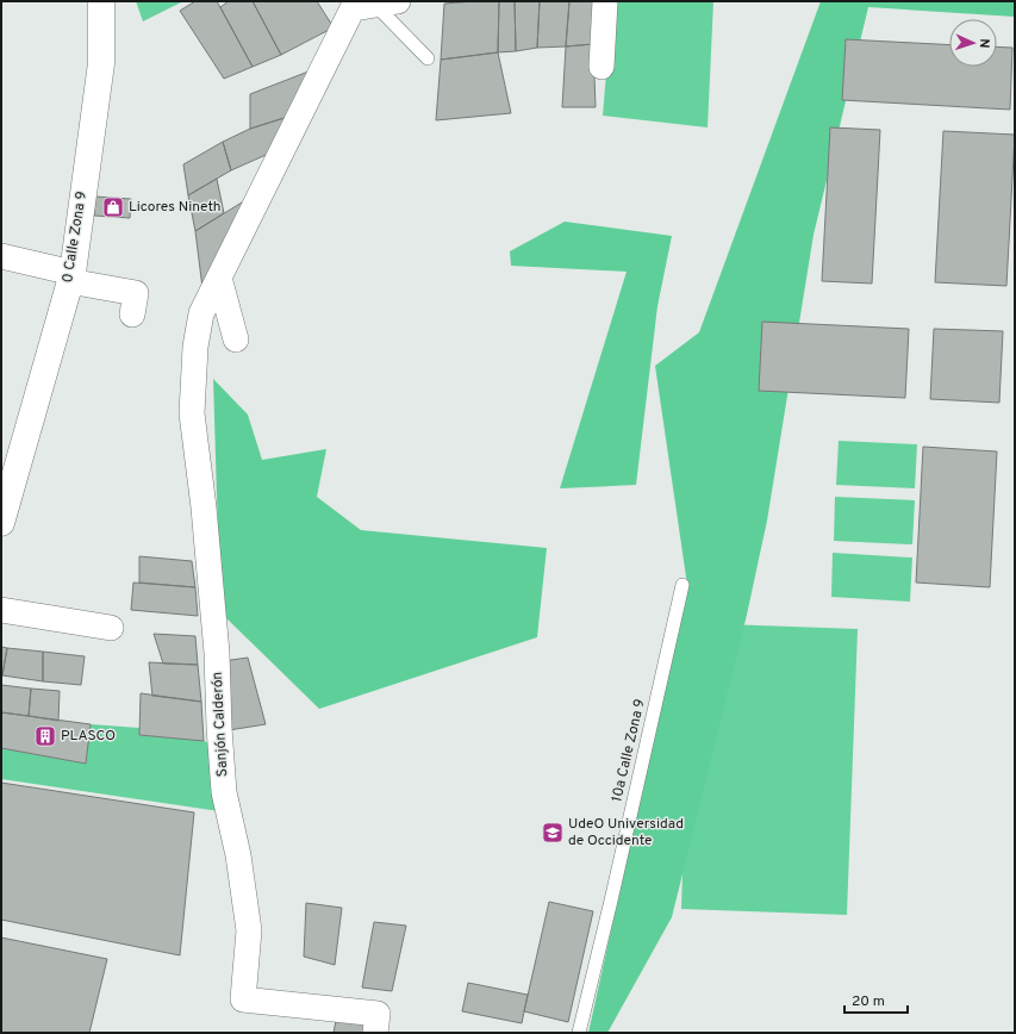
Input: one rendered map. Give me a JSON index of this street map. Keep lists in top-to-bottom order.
{
  "streets": {
    "main road": ["0 Calle Zona 9"],
    "street": ["Sanjón Calderón"],
    "lane": ["10a Calle Zona 9"]
  },
  "places": {
    "shop": ["Licores Nineth"],
    "building": ["PLASCO"],
    "school or university": ["UdeO Universidad de Occidente"]
  },
  "scale_bar": "20 m",
  "north": "right"
}
